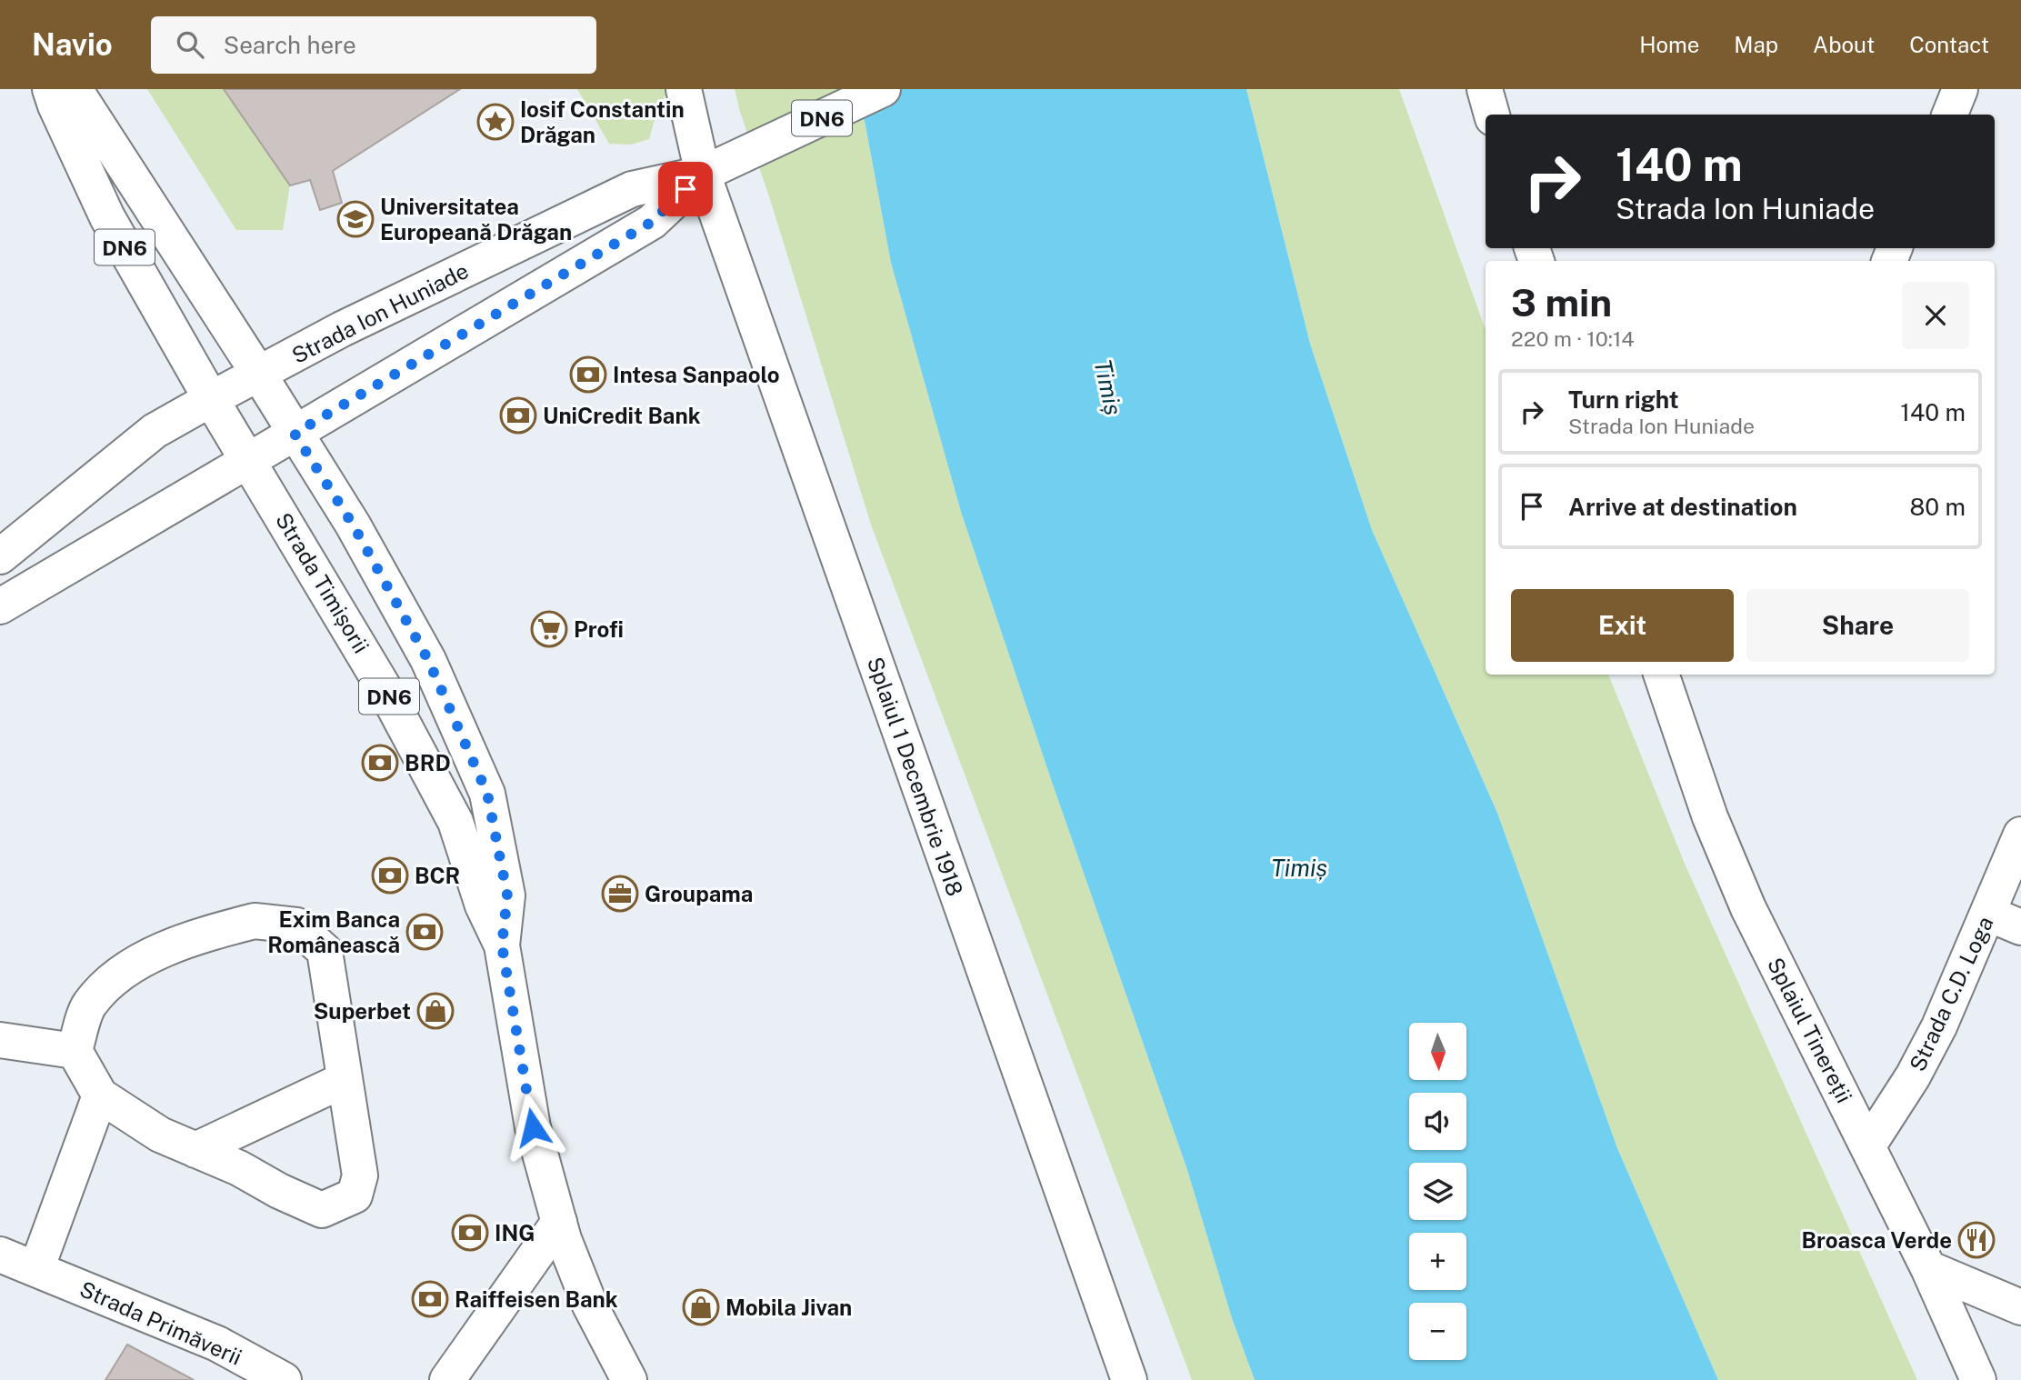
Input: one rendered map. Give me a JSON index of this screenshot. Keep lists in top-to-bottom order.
{
  "streets": {
    "street": [
      "DN6",
      "Strada Ion Huniade",
      "Strada Timișorii",
      "Splaiul 1 Decembrie 1918",
      "Strada C.D. Loga",
      "Splaiul Tinereții",
      "Strada Primăverii"
    ]
  },
  "crossings": [
    ["DN6", "Strada Ion Huniade"],
    ["DN6", "Strada Timișorii"],
    ["DN6", "Splaiul 1 Decembrie 1918"],
    ["Strada Ion Huniade", "Strada Timișorii"],
    ["Strada Ion Huniade", "Splaiul 1 Decembrie 1918"],
    ["Strada C.D. Loga", "Splaiul Tinereții"]
  ],
  "water": ["Timiș"],
  "places": {
    "place": ["Iosif Constantin Drăgan"],
    "school or university": ["Universitatea Europeană Drăgan"],
    "bank": [
      "Intesa Sanpaolo",
      "UniCredit Bank",
      "BRD",
      "BCR",
      "Exim Banca Românească",
      "ING",
      "Raiffeisen Bank"
    ],
    "supermarket": ["Profi"],
    "office": ["Groupama"],
    "shop": ["Superbet", "Mobila Jivan"],
    "restaurant": ["Broasca Verde"]
  },
  "north": "bottom",
  "page": {
    "header": "Navio",
    "search": "Search here",
    "nav": [
      "Home",
      "Map",
      "About",
      "Contact"
    ],
    "turn": ["140 m", "Strada Ion Huniade"],
    "heading": ["3 min", "220 m · 10:14"],
    "list": [
      {
        "name": "Turn right",
        "note": "Strada Ion Huniade",
        "value": "140 m"
      },
      {
        "name": "Arrive at destination",
        "value": "80 m"
      }
    ],
    "buttons": ["Exit", "Share"],
    "map_buttons": ["+", "−"]
  }
}
